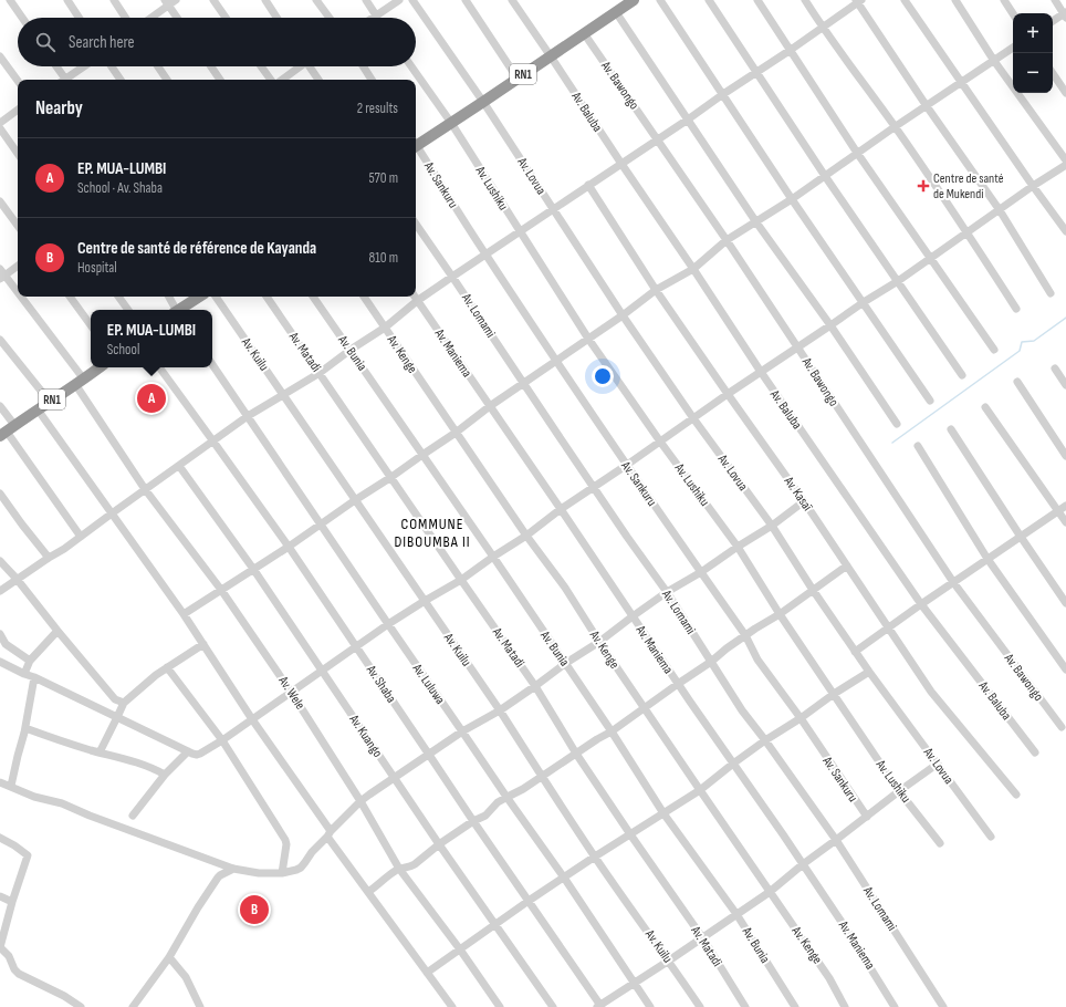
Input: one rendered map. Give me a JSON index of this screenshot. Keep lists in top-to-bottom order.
{
  "streets": {
    "highway": ["RN1"],
    "street": [
      "Av. Bawongo",
      "Av. Baluba",
      "Av. Lovua",
      "Av. Sankuru",
      "Av. Lushiku",
      "Av. Lomami",
      "Av. Matadi",
      "Av. Bunia",
      "Av. Maniema",
      "Av. Kuilu",
      "Av. Kenge",
      "Av. Kasaï",
      "Av. Shaba",
      "Av. Luluwa",
      "Av. Wele",
      "Av. Kuango"
    ]
  },
  "crossings": [
    ["RN1", "Av. Bawongo"],
    ["RN1", "Av. Baluba"],
    ["RN1", "Av. Lovua"],
    ["RN1", "Av. Lushiku"],
    ["RN1", "Av. Wele"]
  ],
  "districts": ["COMMUNE DIBOUMBA II"],
  "places": {
    "health": ["Centre de santé de Mukendi"]
  },
  "page": {
    "map_buttons": ["+", "−"],
    "search": "Search here",
    "heading": ["Nearby", "2 results"],
    "list": [
      {
        "mark": "A",
        "name": "EP. MUA-LUMBI",
        "note": "School · Av. Shaba",
        "value": "570 m"
      },
      {
        "mark": "B",
        "name": "Centre de santé de référence de Kayanda",
        "note": "Hospital",
        "value": "810 m"
      }
    ],
    "popup": ["EP. MUA-LUMBI", "School"],
    "pins": ["A", "B"]
  }
}
